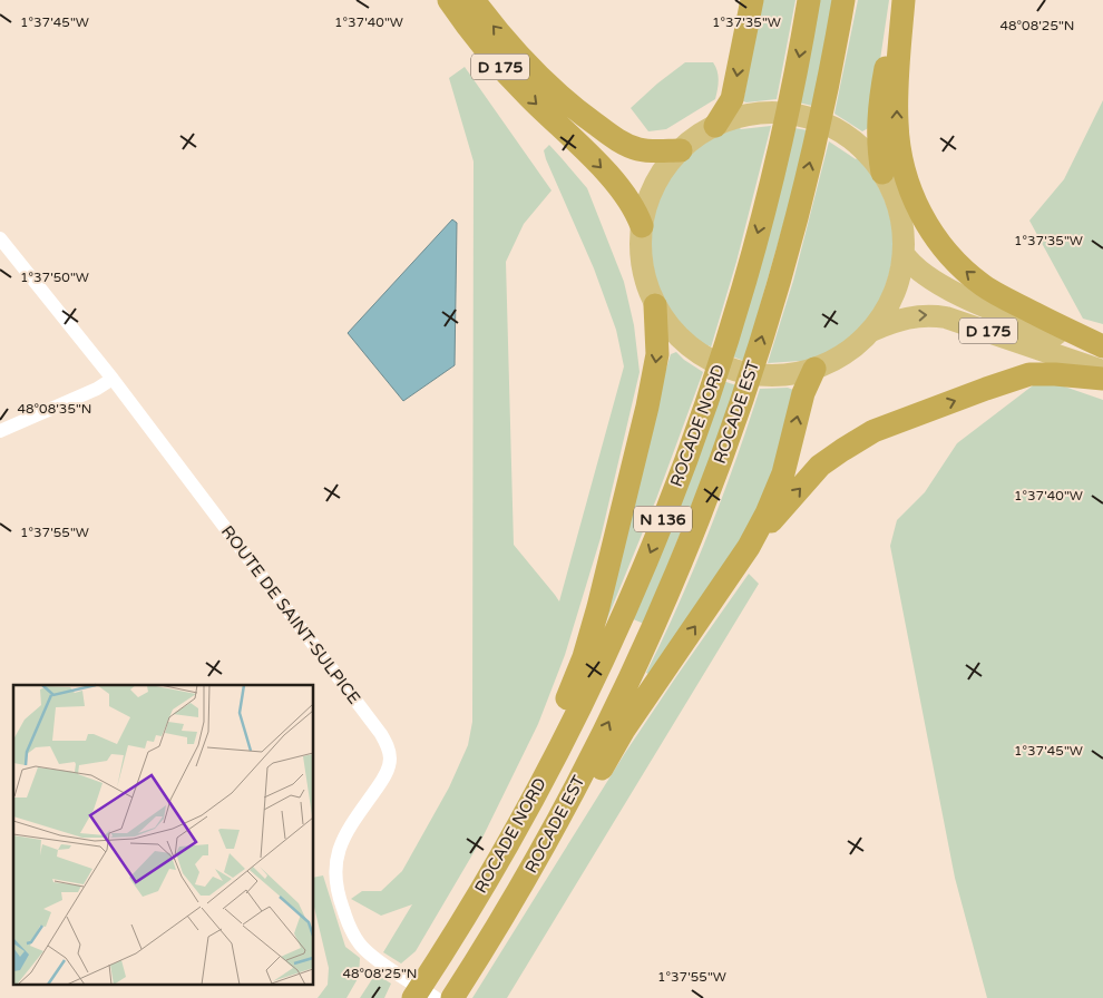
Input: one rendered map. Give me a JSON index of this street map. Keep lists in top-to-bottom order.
{
  "streets": {
    "highway": [
      "D 175",
      "ROCADE EST",
      "ROCADE NORD",
      "N 136"
    ],
    "street": ["ROUTE DE SAINT-SULPICE"]
  },
  "crossings": [
    ["ROCADE EST", "N 136"]
  ],
  "coordinates": [
    "1°37'40\"W",
    "1°37'35\"W",
    "1°37'45\"W",
    "48°08'25\"N",
    "1°37'50\"W",
    "48°08'35\"N",
    "1°37'55\"W"
  ]
}
